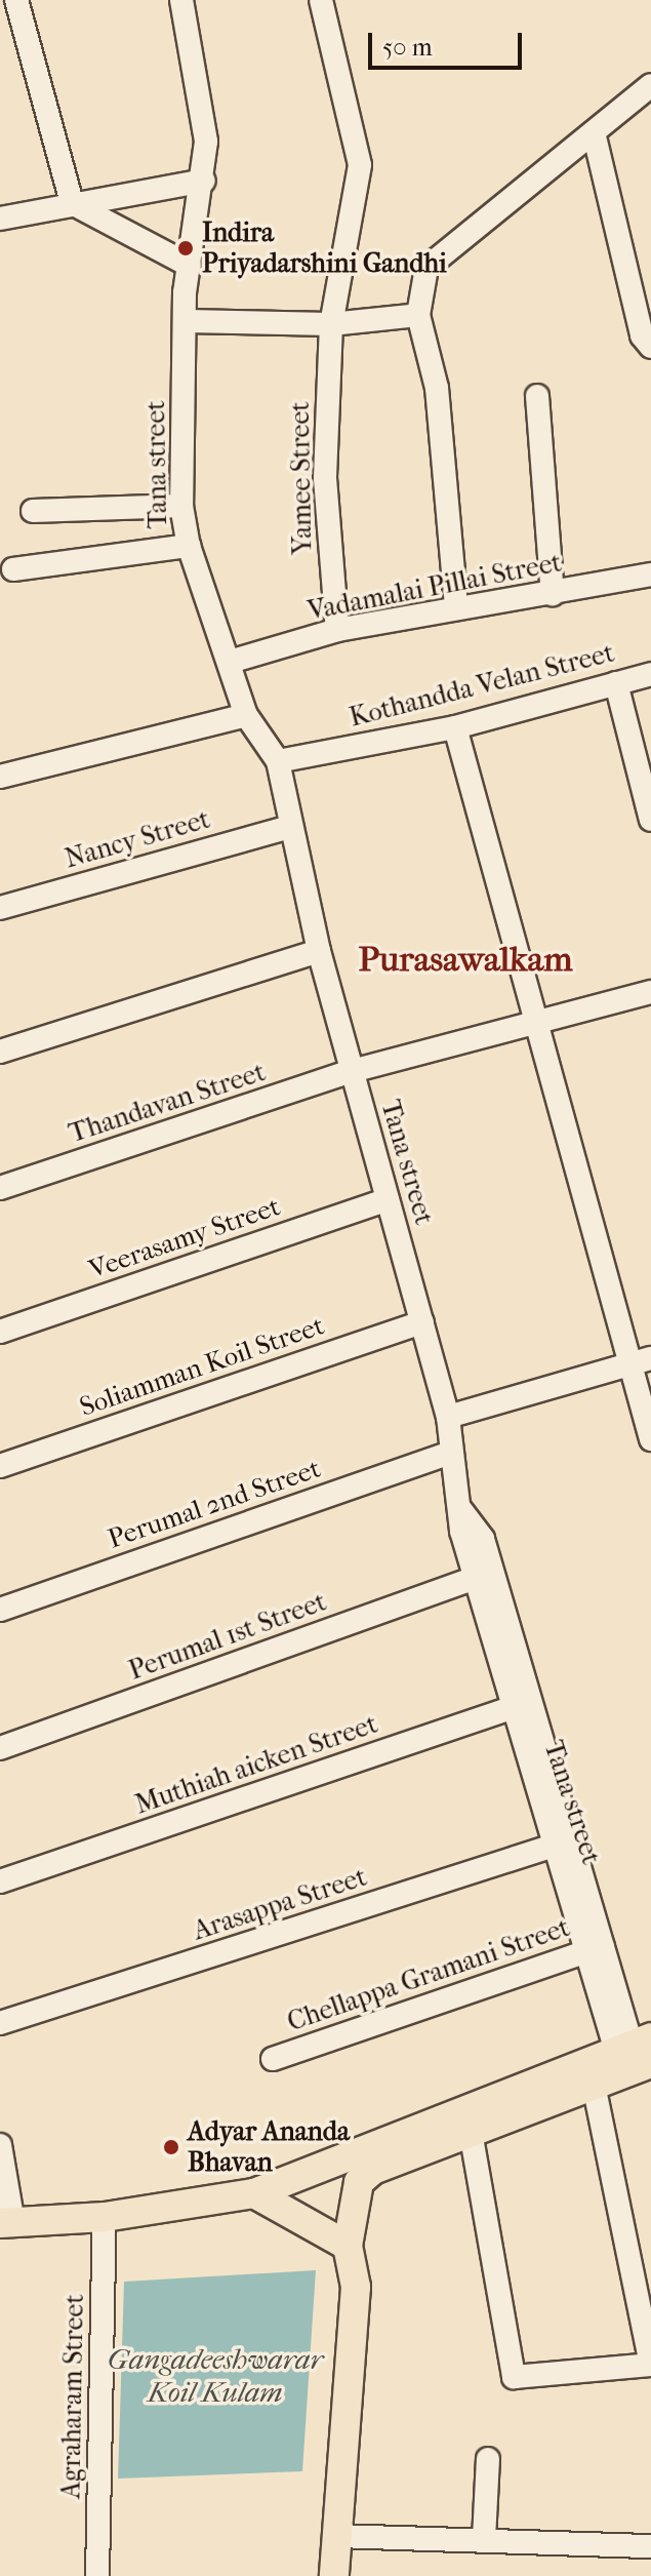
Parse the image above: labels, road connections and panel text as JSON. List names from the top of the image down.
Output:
{
  "streets": {
    "street": [
      "Tana street",
      "Yamee Street",
      "Vadamalai Pillai Street",
      "Kothandda Velan Street",
      "Nancy Street",
      "Thandavan Street",
      "Veerasamy Street",
      "Soliamman Koil Street",
      "Perumal 2nd Street",
      "Perumal 1st Street",
      "Muthiah aicken Street",
      "Arasappa Street",
      "Chellappa Gramani Street",
      "Agraharam Street"
    ]
  },
  "crossings": [
    ["Tana street", "Vadamalai Pillai Street"],
    ["Tana street", "Kothandda Velan Street"],
    ["Tana street", "Nancy Street"],
    ["Tana street", "Thandavan Street"],
    ["Tana street", "Veerasamy Street"],
    ["Tana street", "Soliamman Koil Street"],
    ["Tana street", "Perumal 2nd Street"],
    ["Tana street", "Perumal 1st Street"],
    ["Tana street", "Muthiah aicken Street"],
    ["Tana street", "Arasappa Street"],
    ["Tana street", "Chellappa Gramani Street"],
    ["Yamee Street", "Vadamalai Pillai Street"]
  ],
  "districts": ["Purasawalkam"],
  "water": ["Gangadeeshwarar Koil Kulam"],
  "places": ["Indira Priyadarshini Gandhi", "Adyar Ananda Bhavan"],
  "scale_bar": "50 m"
}
